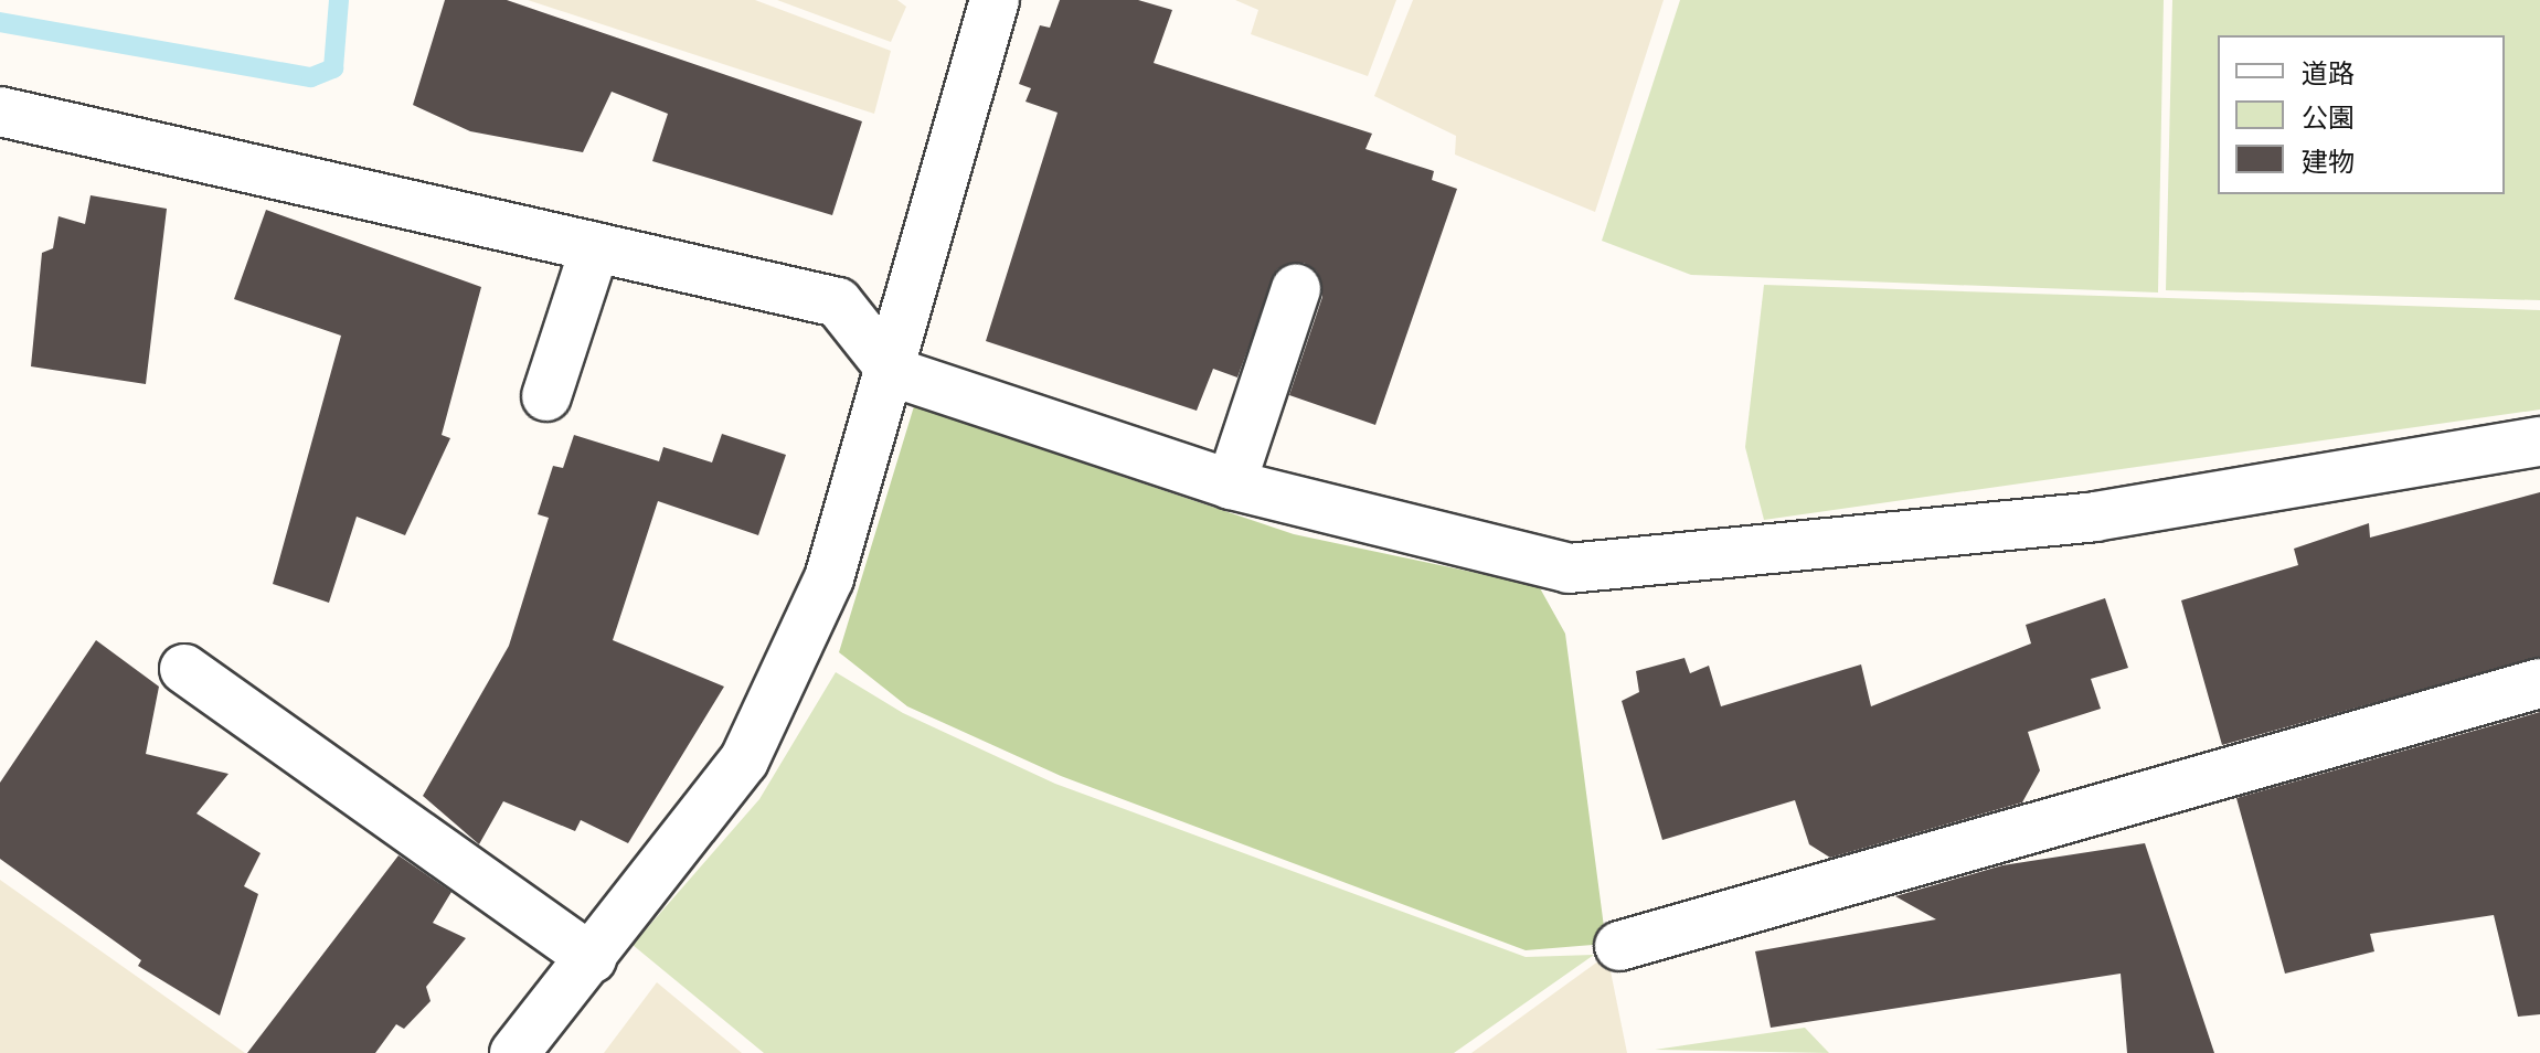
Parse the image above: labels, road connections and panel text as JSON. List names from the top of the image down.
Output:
{
  "legend": ["道路", "公園", "建物"]
}
